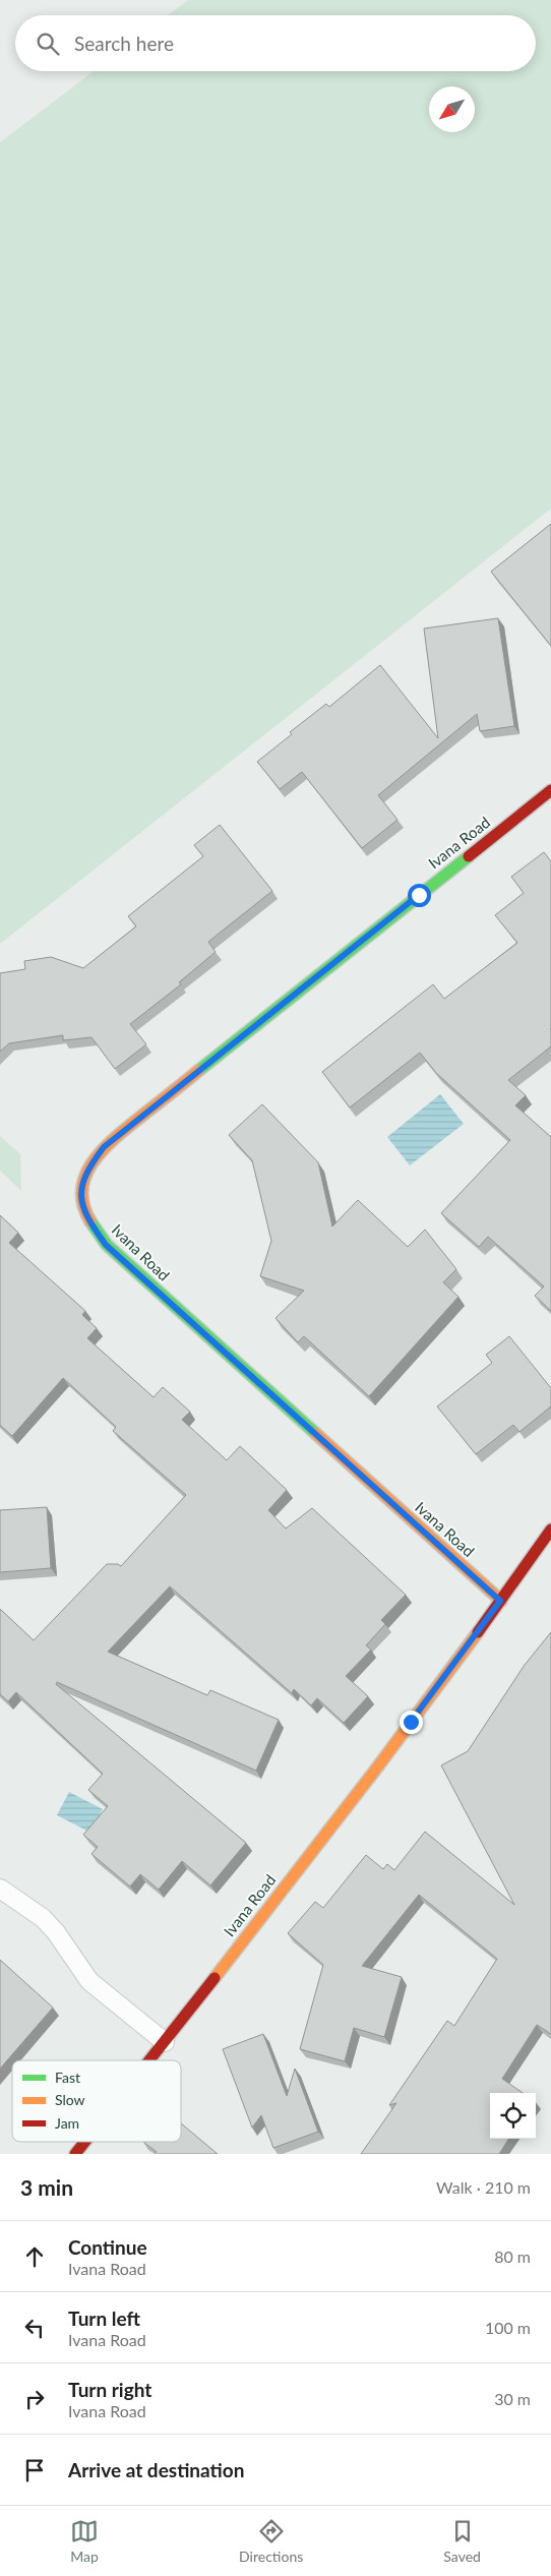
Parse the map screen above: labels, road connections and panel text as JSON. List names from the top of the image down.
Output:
{
  "streets": {
    "street": ["Ivana Road"]
  },
  "legend": ["Fast", "Slow", "Jam"],
  "north": "bottom left",
  "page": {
    "search": "Search here",
    "heading": ["3 min", "Walk · 210 m"],
    "list": [
      ["Continue", "Ivana Road", "80 m"],
      ["Turn left", "Ivana Road", "100 m"],
      ["Turn right", "Ivana Road", "30 m"],
      "Arrive at destination"
    ],
    "nav": ["Map", "Directions", "Saved"]
  }
}
